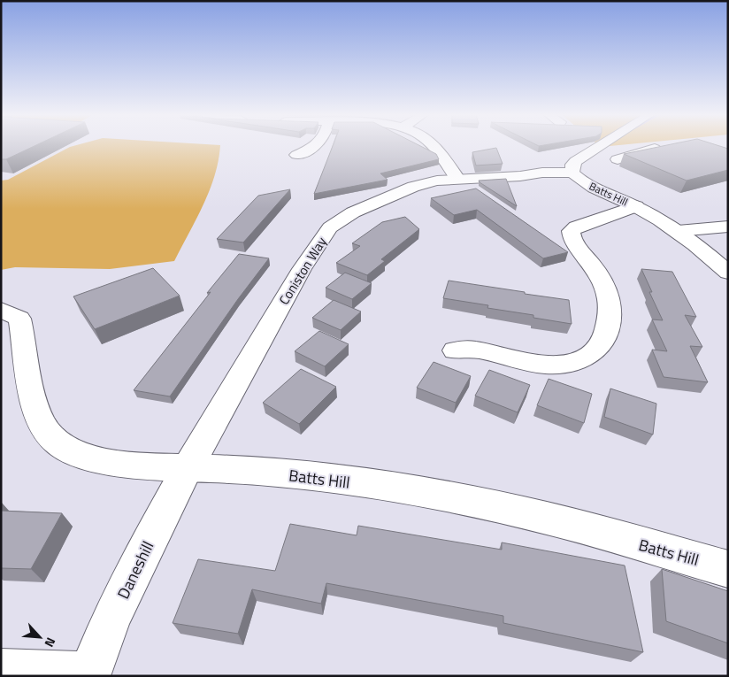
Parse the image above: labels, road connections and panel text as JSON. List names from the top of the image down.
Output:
{
  "streets": {
    "street": ["Batts Hill", "Coniston Way", "Daneshill"]
  },
  "crossings": [
    ["Batts Hill", "Coniston Way"],
    ["Batts Hill", "Daneshill"],
    ["Coniston Way", "Daneshill"]
  ],
  "north": "bottom right"
}
